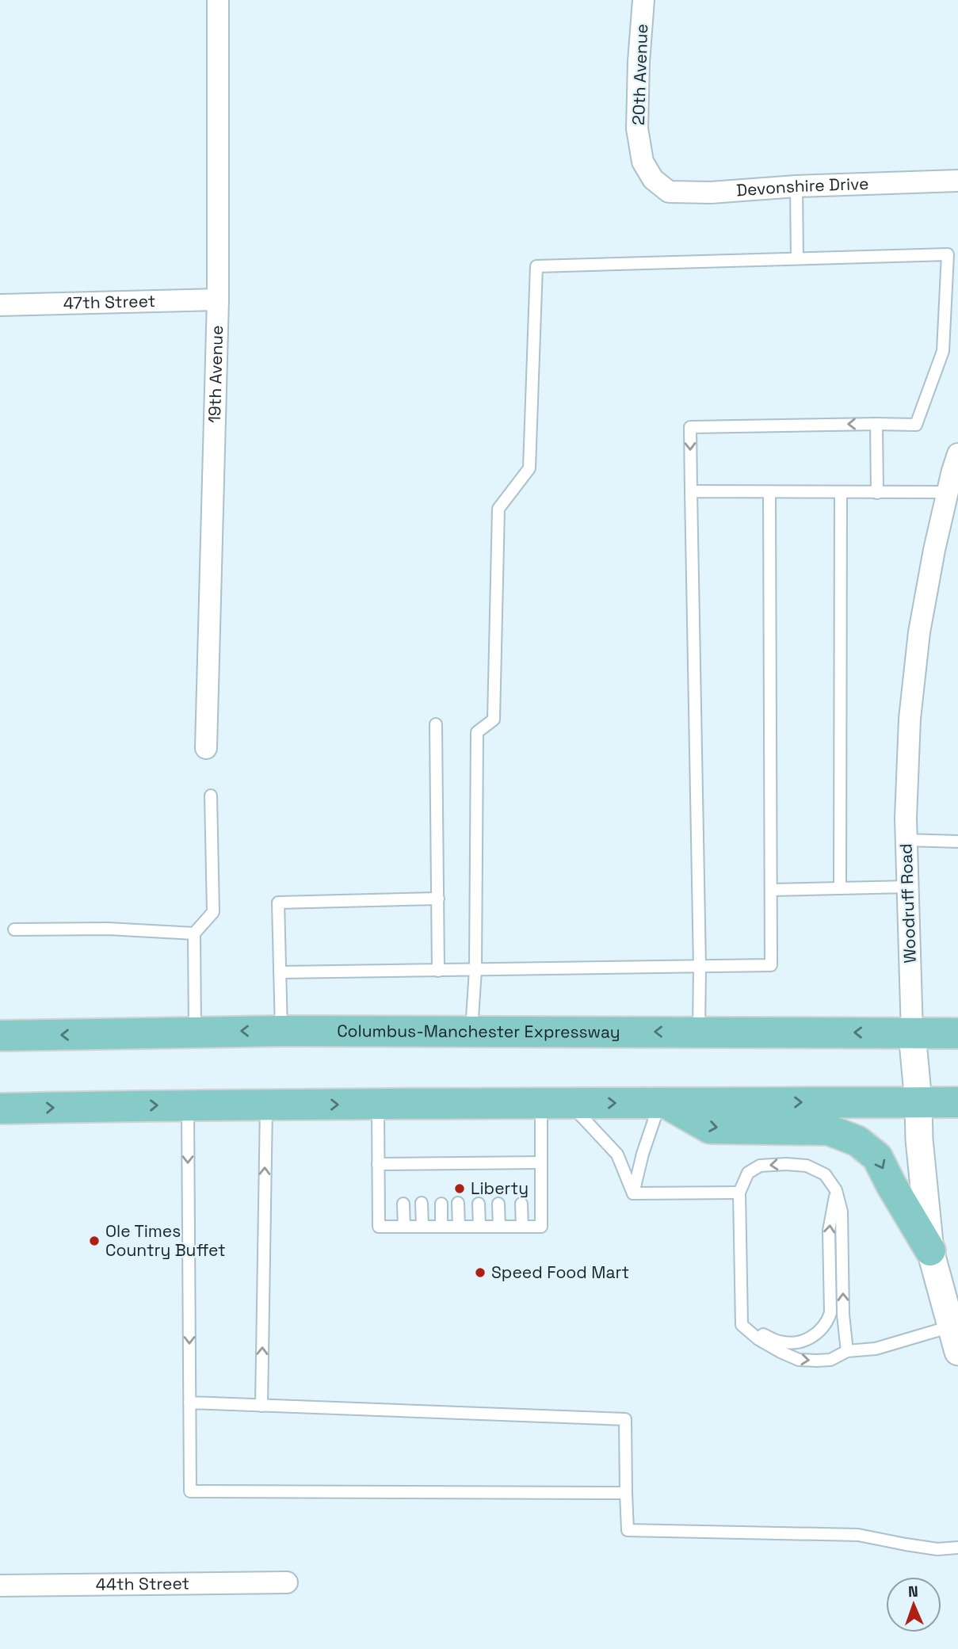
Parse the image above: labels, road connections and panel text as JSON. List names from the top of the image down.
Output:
{
  "streets": {
    "main road": ["Columbus-Manchester Expressway"],
    "street": [
      "20th Avenue",
      "Devonshire Drive",
      "47th Street",
      "19th Avenue",
      "Woodruff Road",
      "44th Street"
    ]
  },
  "crossings": [
    ["20th Avenue", "Devonshire Drive"],
    ["47th Street", "19th Avenue"],
    ["Woodruff Road", "Columbus-Manchester Expressway"]
  ],
  "places": ["Liberty", "Ole Times Country Buffet", "Speed Food Mart"],
  "north": "top"
}
